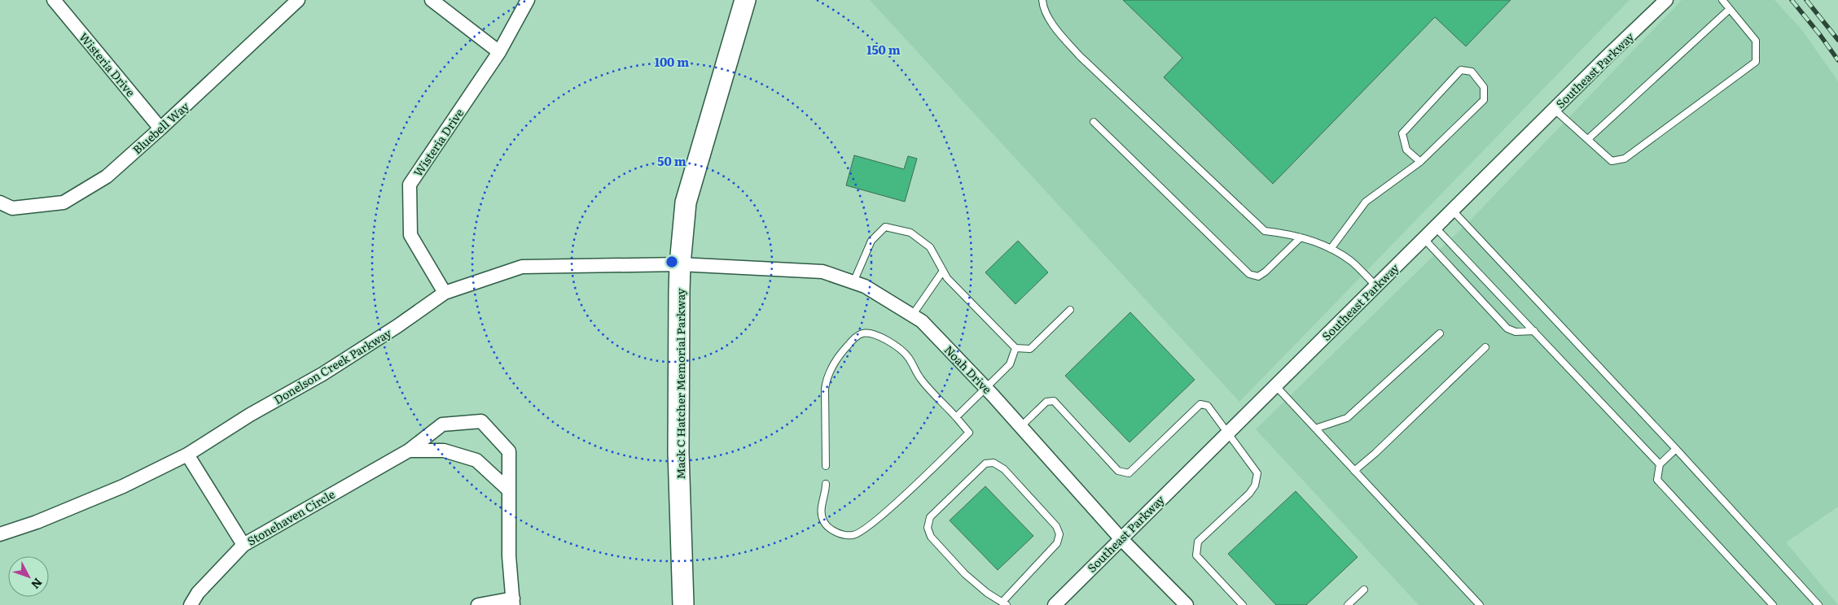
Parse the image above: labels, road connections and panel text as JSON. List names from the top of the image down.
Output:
{
  "streets": {
    "main road": ["Mack C Hatcher Memorial Parkway"],
    "street": [
      "Wisteria Drive",
      "Southeast Parkway",
      "Bluebell Way",
      "Donelson Creek Parkway",
      "Noah Drive",
      "Stonehaven Circle"
    ]
  },
  "crossings": [
    ["Wisteria Drive", "Bluebell Way"],
    ["Wisteria Drive", "Donelson Creek Parkway"],
    ["Southeast Parkway", "Noah Drive"],
    ["Donelson Creek Parkway", "Noah Drive"],
    ["Donelson Creek Parkway", "Mack C Hatcher Memorial Parkway"],
    ["Noah Drive", "Mack C Hatcher Memorial Parkway"]
  ],
  "north": "bottom right",
  "rings": ["150 m", "100 m", "50 m"]
}
